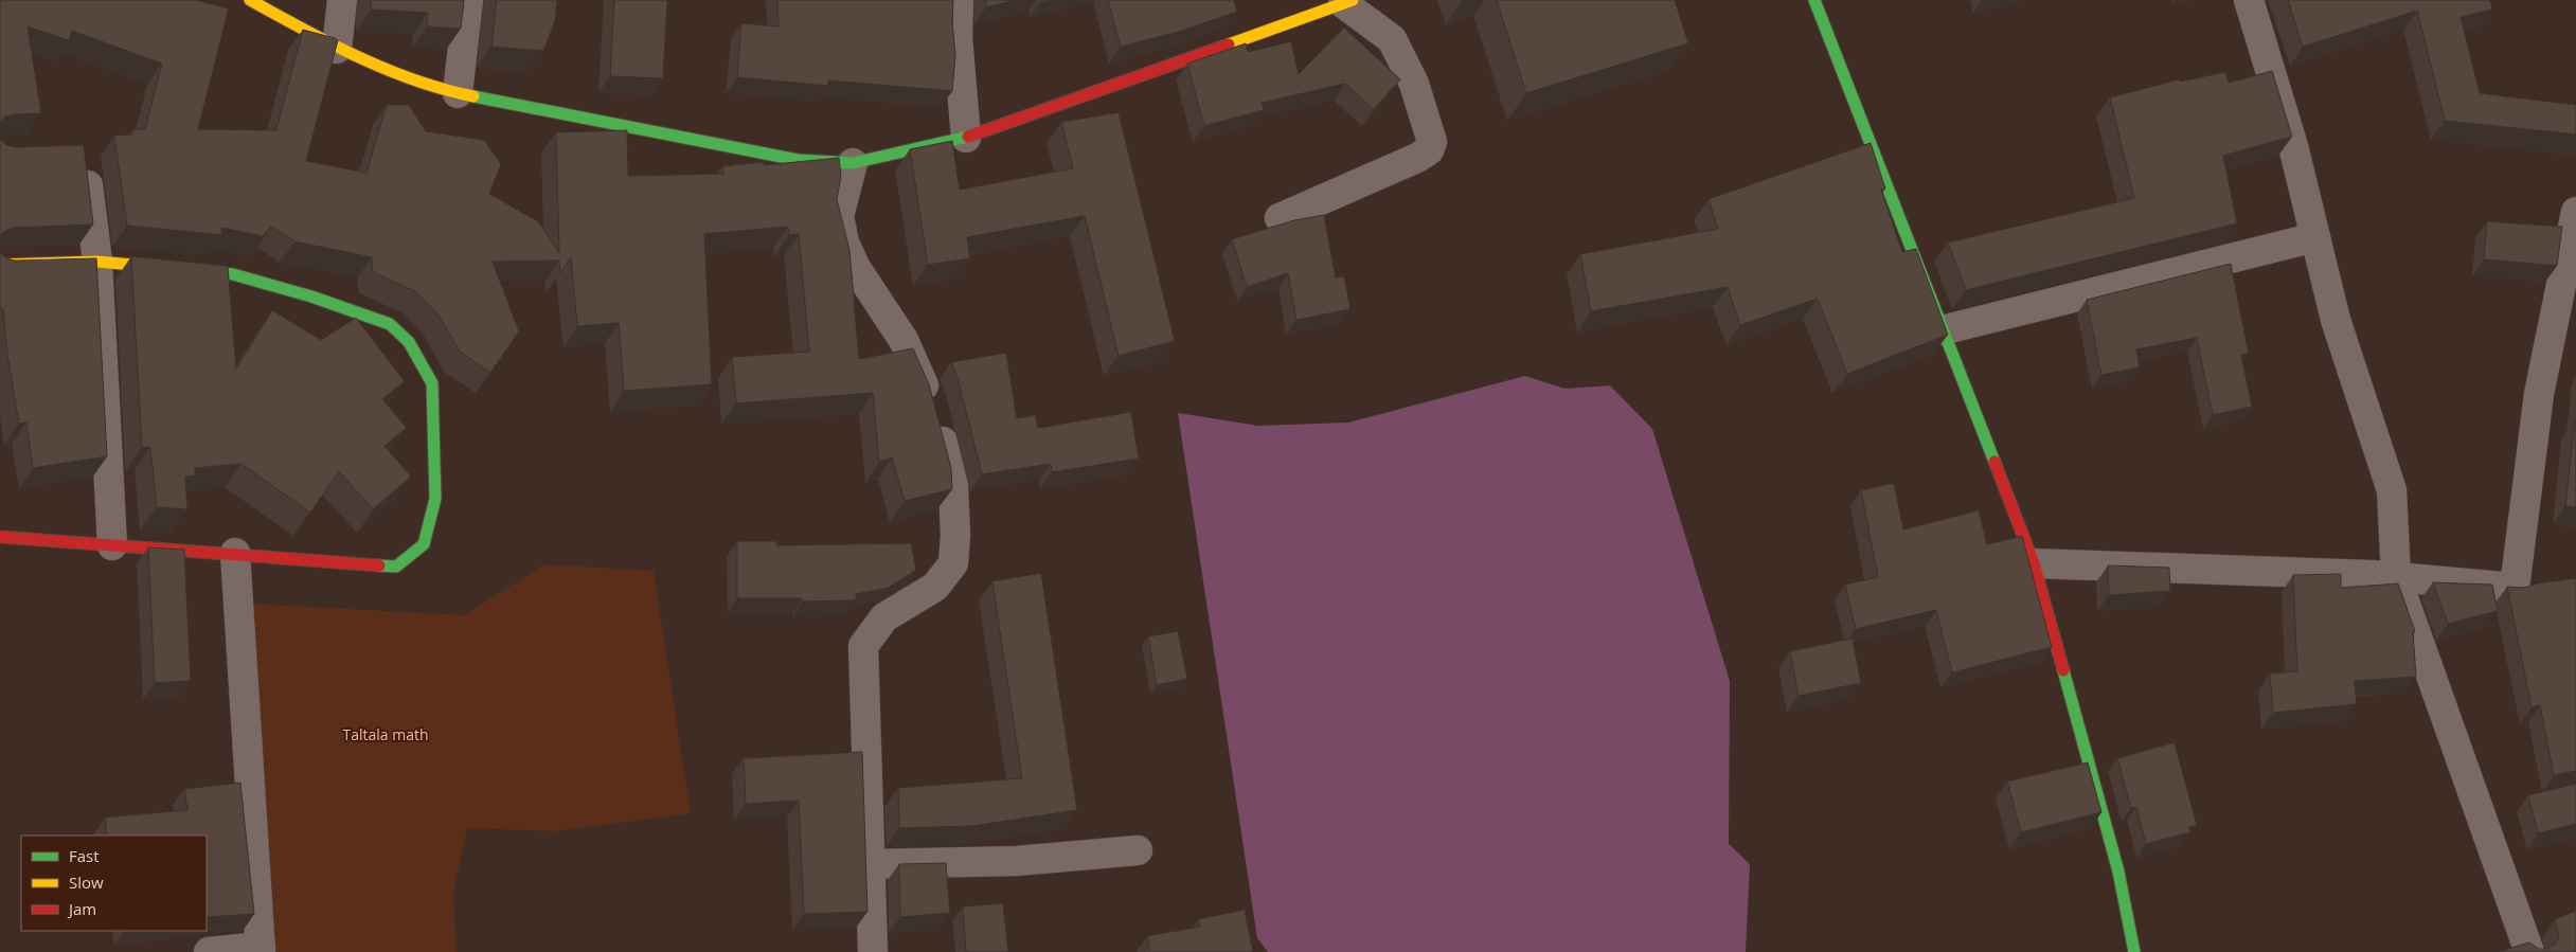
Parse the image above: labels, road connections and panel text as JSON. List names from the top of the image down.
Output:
{
  "parks": ["Taltala math"],
  "legend": ["Fast", "Slow", "Jam"]
}
